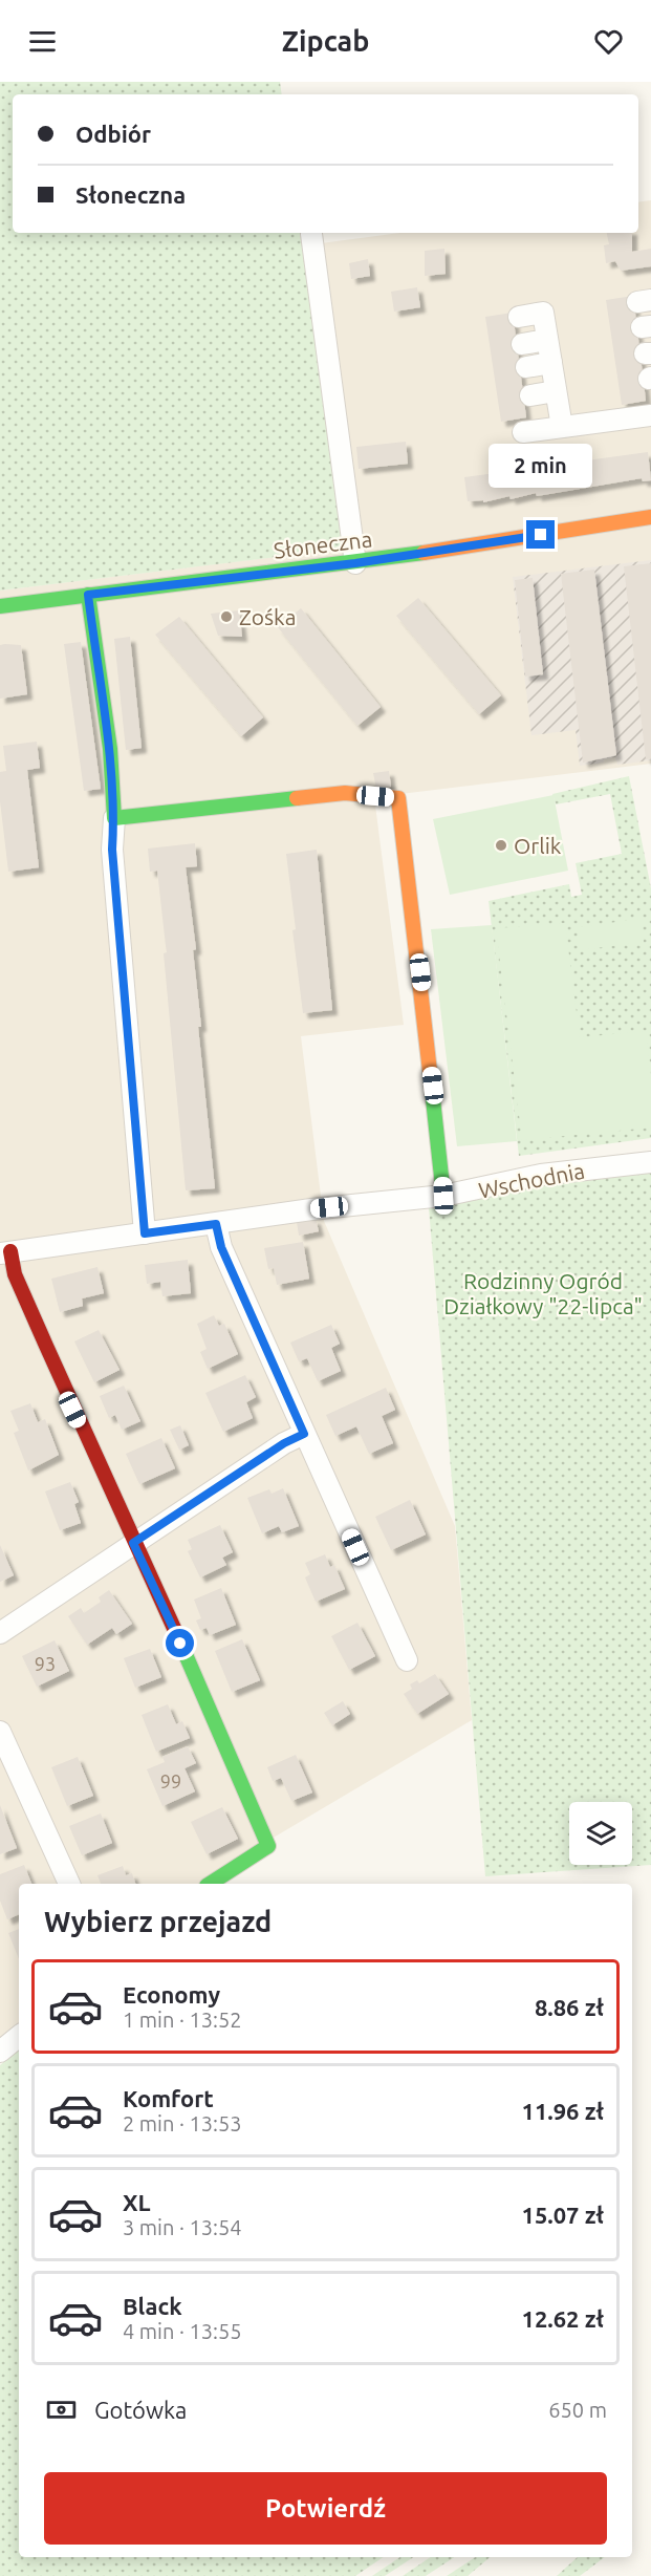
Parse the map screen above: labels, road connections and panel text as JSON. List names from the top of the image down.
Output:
{
  "streets": {
    "street": ["Słoneczna", "Wschodnia"]
  },
  "parks": ["Rodzinny Ogród Działkowy \"22-lipca\""],
  "places": ["Zośka", "Orlik"],
  "house_numbers": ["93", "99"],
  "page": {
    "header": "Zipcab",
    "banner": ["Odbiór", "Słoneczna"],
    "bubble": "2 min",
    "heading": "Wybierz przejazd",
    "list": [
      {
        "name": "Economy",
        "note": "1 min · 13:52",
        "value": "8.86 zł"
      },
      {
        "name": "Komfort",
        "note": "2 min · 13:53",
        "value": "11.96 zł"
      },
      {
        "name": "XL",
        "note": "3 min · 13:54",
        "value": "15.07 zł"
      },
      {
        "name": "Black",
        "note": "4 min · 13:55",
        "value": "12.62 zł"
      }
    ],
    "pay": ["Gotówka", "650 m"],
    "buttons": "Potwierdź"
  }
}
